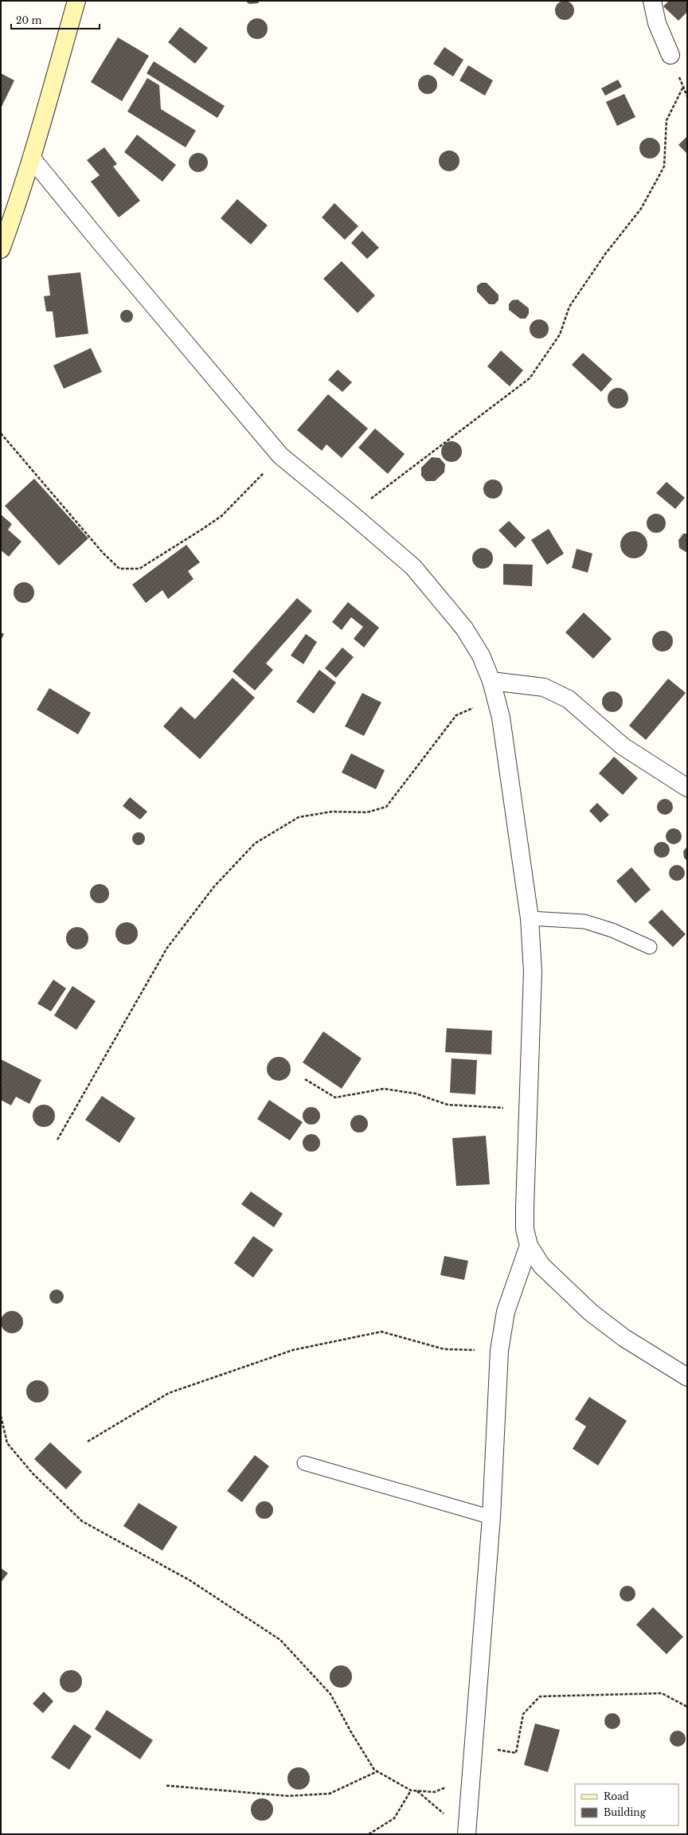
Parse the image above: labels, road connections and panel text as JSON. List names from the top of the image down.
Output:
{
  "legend": ["Road", "Building"],
  "scale_bar": "20 m"
}
